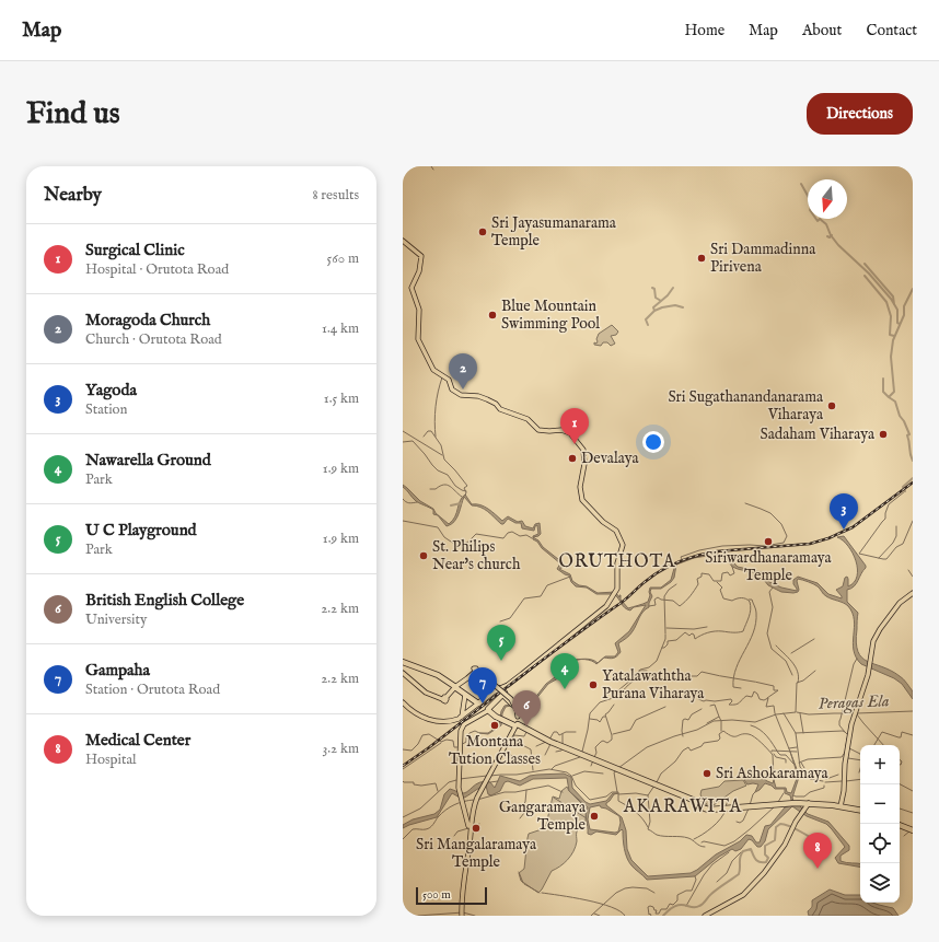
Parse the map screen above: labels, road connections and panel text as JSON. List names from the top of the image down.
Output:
{
  "districts": ["ORUTHOTA", "AKARAWITA"],
  "water": ["Peragas Ela"],
  "places": [
    "Sri Jayasumanarama Temple",
    "Sri Dammadinna Pirivena",
    "Blue Mountain Swimming Pool",
    "Sri Sugathanandanarama Viharaya",
    "Sadaham Viharaya",
    "Devalaya",
    "Siriwardhanaramaya Temple",
    "St. Philips Near's church",
    "Yatalawaththa Purana Viharaya",
    "Montana Tution Classes",
    "Sri Ashokaramaya",
    "Gangaramaya Temple",
    "Sri Mangalaramaya Temple"
  ],
  "scale_bar": "500 m",
  "north": "bottom",
  "page": {
    "header": "Map",
    "nav": [
      "Home",
      "Map",
      "About",
      "Contact"
    ],
    "buttons": "Directions",
    "title": "Find us",
    "heading": ["Nearby", "8 results"],
    "list": [
      {
        "mark": "1",
        "name": "Surgical Clinic",
        "note": "Hospital · Orutota Road",
        "value": "560 m"
      },
      {
        "mark": "2",
        "name": "Moragoda Church",
        "note": "Church · Orutota Road",
        "value": "1.4 km"
      },
      {
        "mark": "3",
        "name": "Yagoda",
        "note": "Station",
        "value": "1.5 km"
      },
      {
        "mark": "4",
        "name": "Nawarella Ground",
        "note": "Park",
        "value": "1.9 km"
      },
      {
        "mark": "5",
        "name": "U C Playground",
        "note": "Park",
        "value": "1.9 km"
      },
      {
        "mark": "6",
        "name": "British English College",
        "note": "University",
        "value": "2.2 km"
      },
      {
        "mark": "7",
        "name": "Gampaha",
        "note": "Station · Orutota Road",
        "value": "2.2 km"
      },
      {
        "mark": "8",
        "name": "Medical Center",
        "note": "Hospital",
        "value": "3.2 km"
      }
    ],
    "pins": [
      "2",
      "1",
      "3",
      "5",
      "4",
      "7",
      "6",
      "8"
    ],
    "map_buttons": ["+", "−"],
    "scale": "500 m"
  }
}
